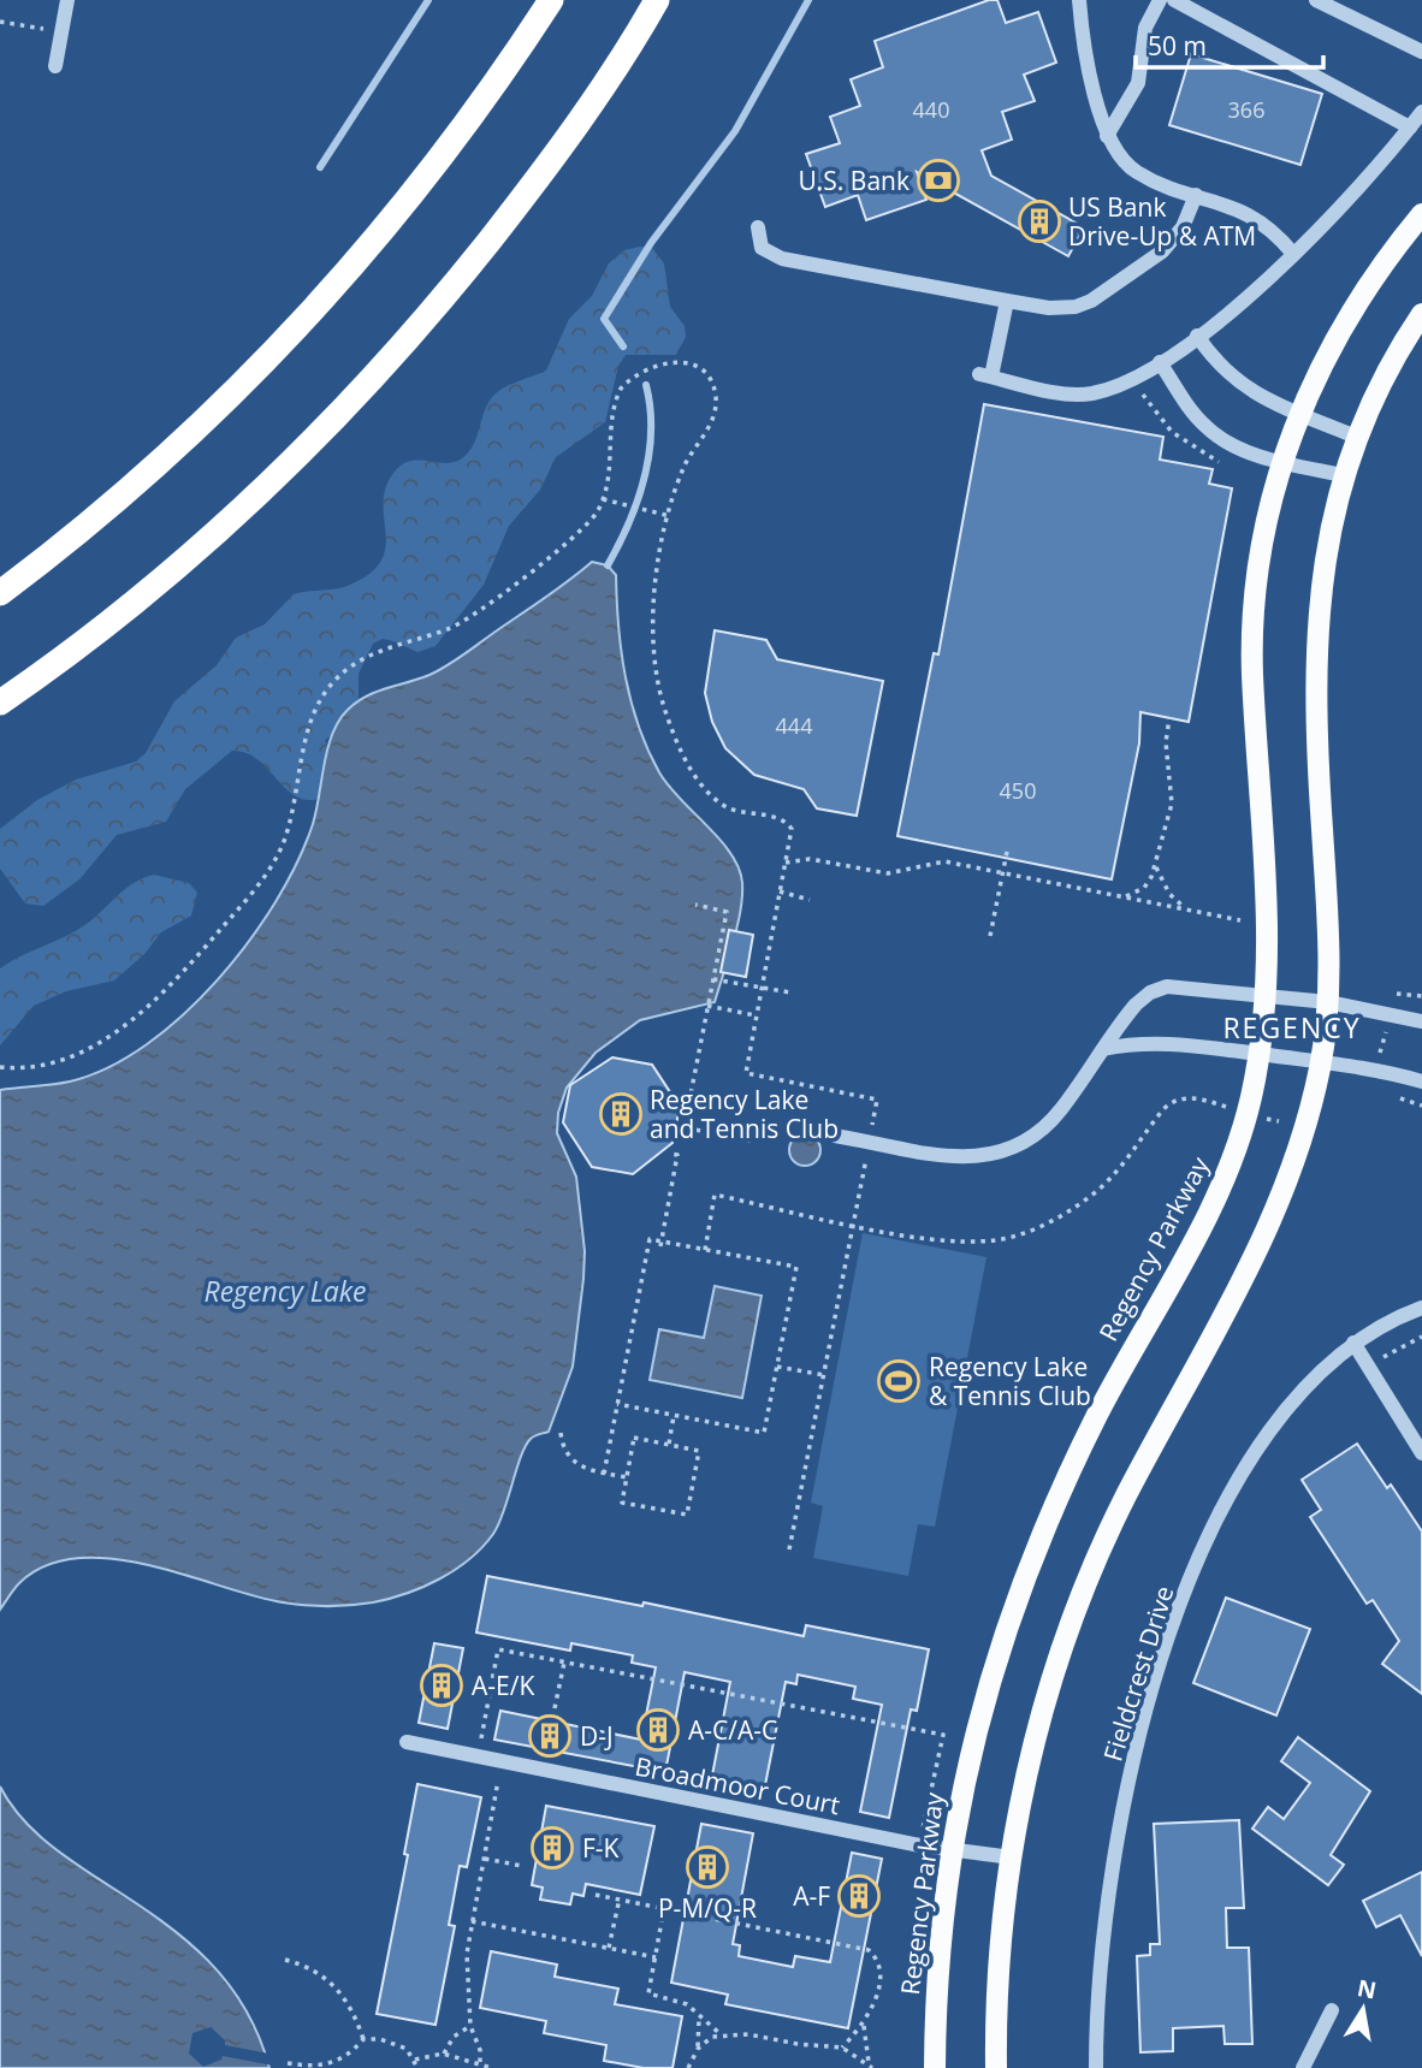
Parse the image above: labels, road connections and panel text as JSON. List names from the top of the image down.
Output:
{
  "streets": {
    "main road": ["Regency Parkway"],
    "street": ["Fieldcrest Drive", "Broadmoor Court"]
  },
  "crossings": [
    ["Regency Parkway", "Broadmoor Court"]
  ],
  "districts": ["REGENCY"],
  "water": ["Regency Lake"],
  "places": {
    "bank": ["U.S. Bank"],
    "building": [
      "US Bank Drive-Up & ATM",
      "Regency Lake and Tennis Club",
      "A-E/K",
      "A-C/A-C",
      "D-J",
      "F-K",
      "P-M/Q-R",
      "A-F"
    ],
    "sports": ["Regency Lake & Tennis Club"]
  },
  "house_numbers": [
    "440",
    "366",
    "444",
    "450"
  ],
  "scale_bar": "50 m",
  "north": "top"
}
